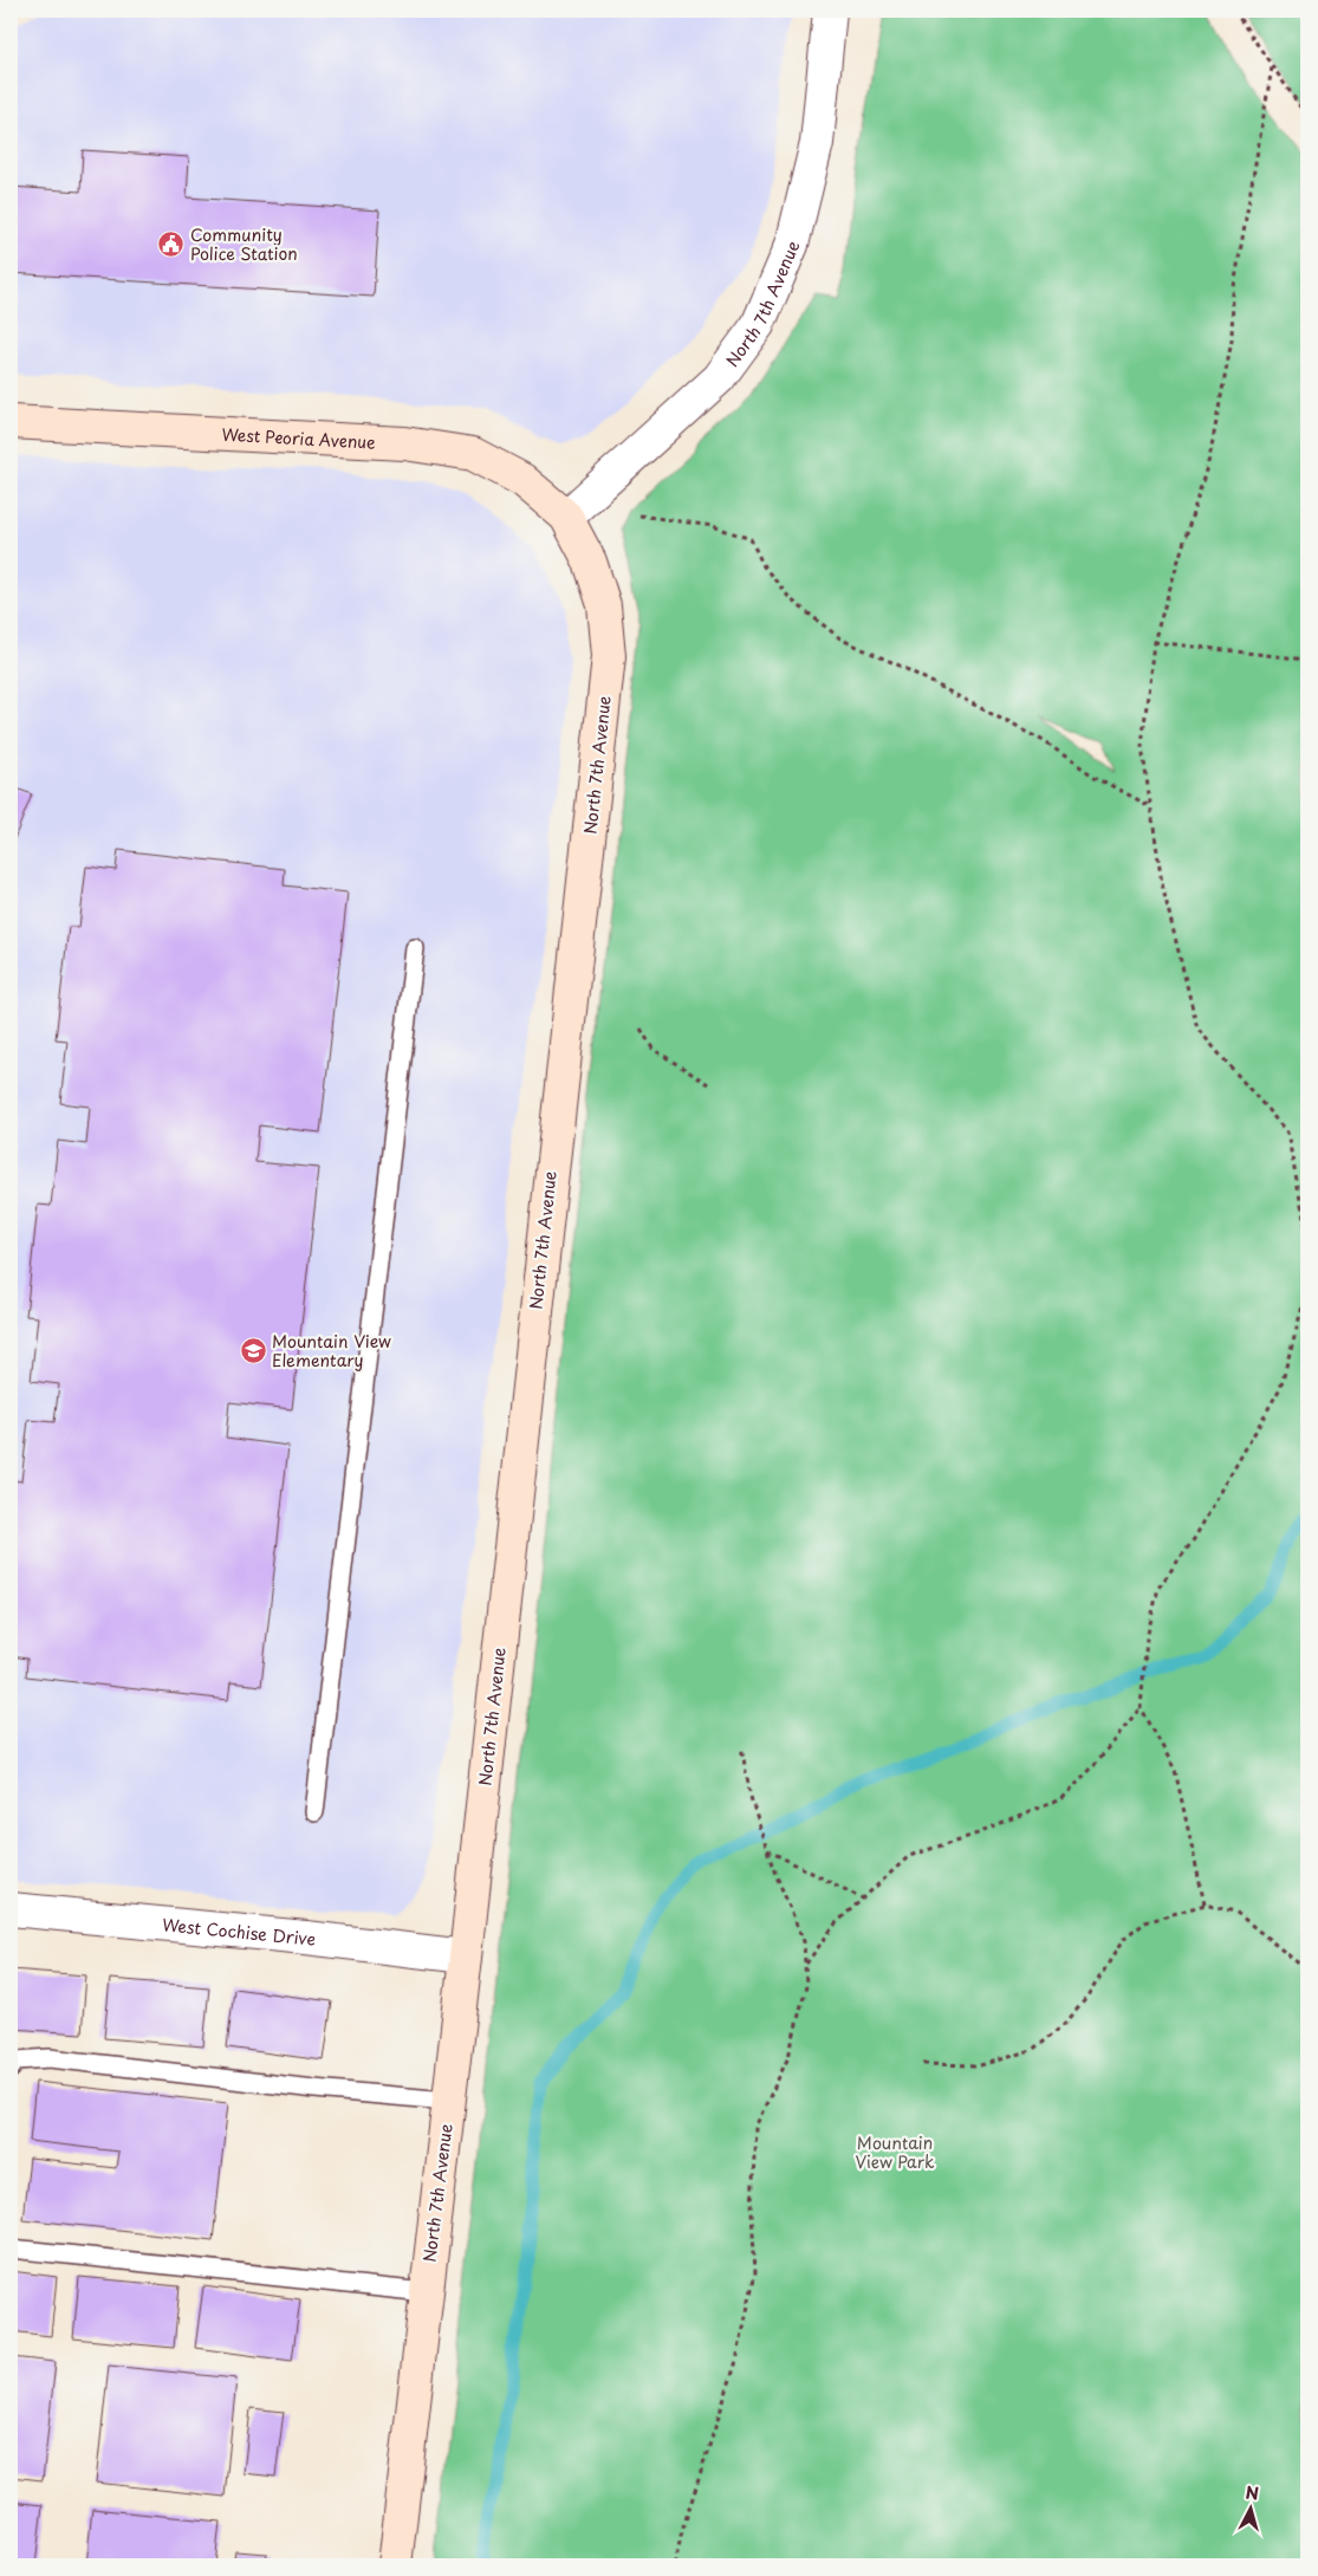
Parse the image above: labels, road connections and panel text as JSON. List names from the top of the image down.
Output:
{
  "streets": {
    "street": ["North 7th Avenue", "West Peoria Avenue", "West Cochise Drive"]
  },
  "crossings": [
    ["North 7th Avenue", "West Peoria Avenue"],
    ["North 7th Avenue", "West Cochise Drive"]
  ],
  "parks": ["Mountain View Park"],
  "places": {
    "public building": ["Community Police Station"],
    "school or university": ["Mountain View Elementary"]
  },
  "north": "top"
}
